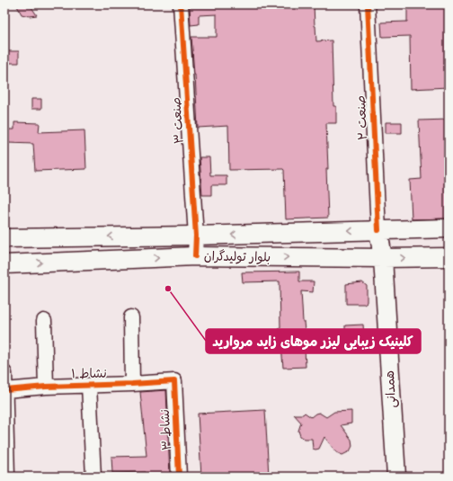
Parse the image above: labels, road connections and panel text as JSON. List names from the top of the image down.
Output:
{
  "streets": {
    "main road": ["بلوار تولیدگران", "همدانی"],
    "street": [
      "صنعت ۲",
      "صنعت ۳",
      "نشاط ۱",
      "نشاط ۳"
    ]
  },
  "crossings": [
    ["صنعت ۲", "بلوار تولیدگران"],
    ["صنعت ۲", "همدانی"],
    ["صنعت ۳", "بلوار تولیدگران"],
    ["بلوار تولیدگران", "همدانی"],
    ["نشاط ۱", "نشاط ۳"]
  ],
  "places": ["کلینیک زیبایی لیزر موهای زاید مروارید"]
}
